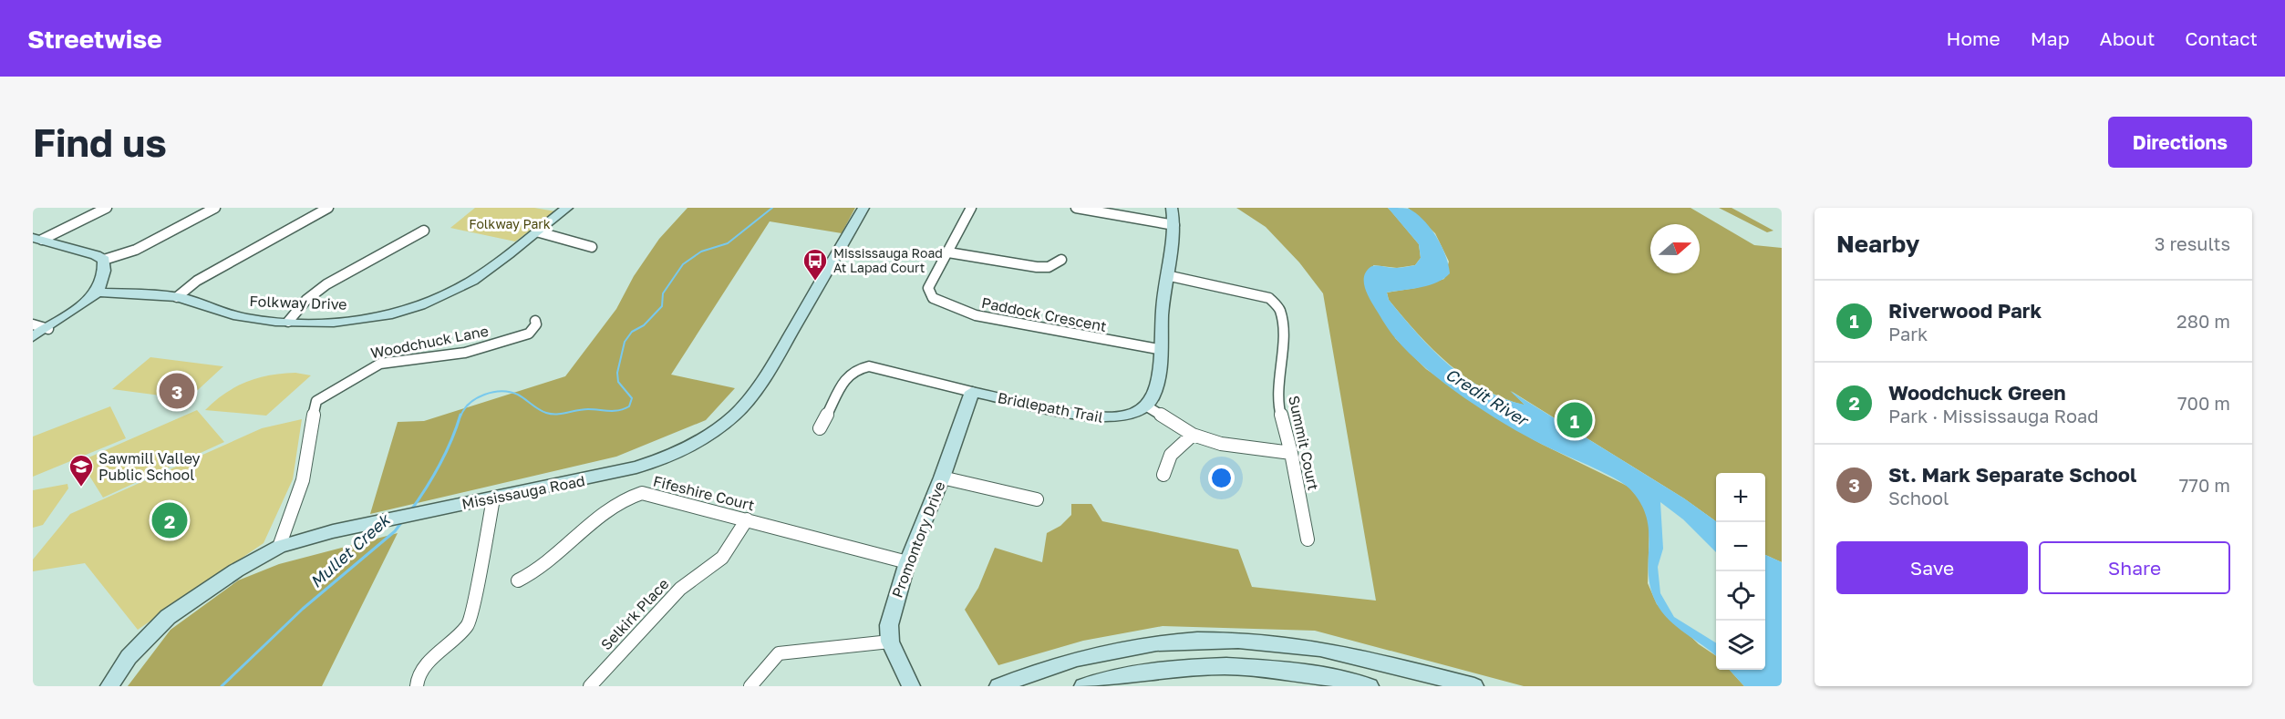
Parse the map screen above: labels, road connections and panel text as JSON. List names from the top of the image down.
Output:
{
  "streets": {
    "street": [
      "Folkway Drive",
      "Paddock Crescent",
      "Woodchuck Lane",
      "Bridlepath Trail",
      "Summit Court",
      "Mississauga Road",
      "Fifeshire Court",
      "Promontory Drive",
      "Selkirk Place"
    ]
  },
  "crossings": [
    ["Woodchuck Lane", "Mississauga Road"],
    ["Bridlepath Trail", "Promontory Drive"],
    ["Fifeshire Court", "Promontory Drive"],
    ["Fifeshire Court", "Selkirk Place"]
  ],
  "water": ["Credit River", "Mullet Creek"],
  "parks": ["Folkway Park"],
  "places": {
    "bus stop": ["Mississauga Road At Lapad Court"],
    "school or university": ["Sawmill Valley Public School"]
  },
  "north": "right",
  "page": {
    "header": "Streetwise",
    "nav": [
      "Home",
      "Map",
      "About",
      "Contact"
    ],
    "buttons": [
      "Directions",
      ["Save", "Share"]
    ],
    "title": "Find us",
    "heading": ["Nearby", "3 results"],
    "list": [
      {
        "mark": "1",
        "name": "Riverwood Park",
        "note": "Park",
        "value": "280 m"
      },
      {
        "mark": "2",
        "name": "Woodchuck Green",
        "note": "Park · Mississauga Road",
        "value": "700 m"
      },
      {
        "mark": "3",
        "name": "St. Mark Separate School",
        "note": "School",
        "value": "770 m"
      }
    ],
    "pins": ["3", "1", "2"],
    "map_buttons": ["+", "−"]
  }
}
